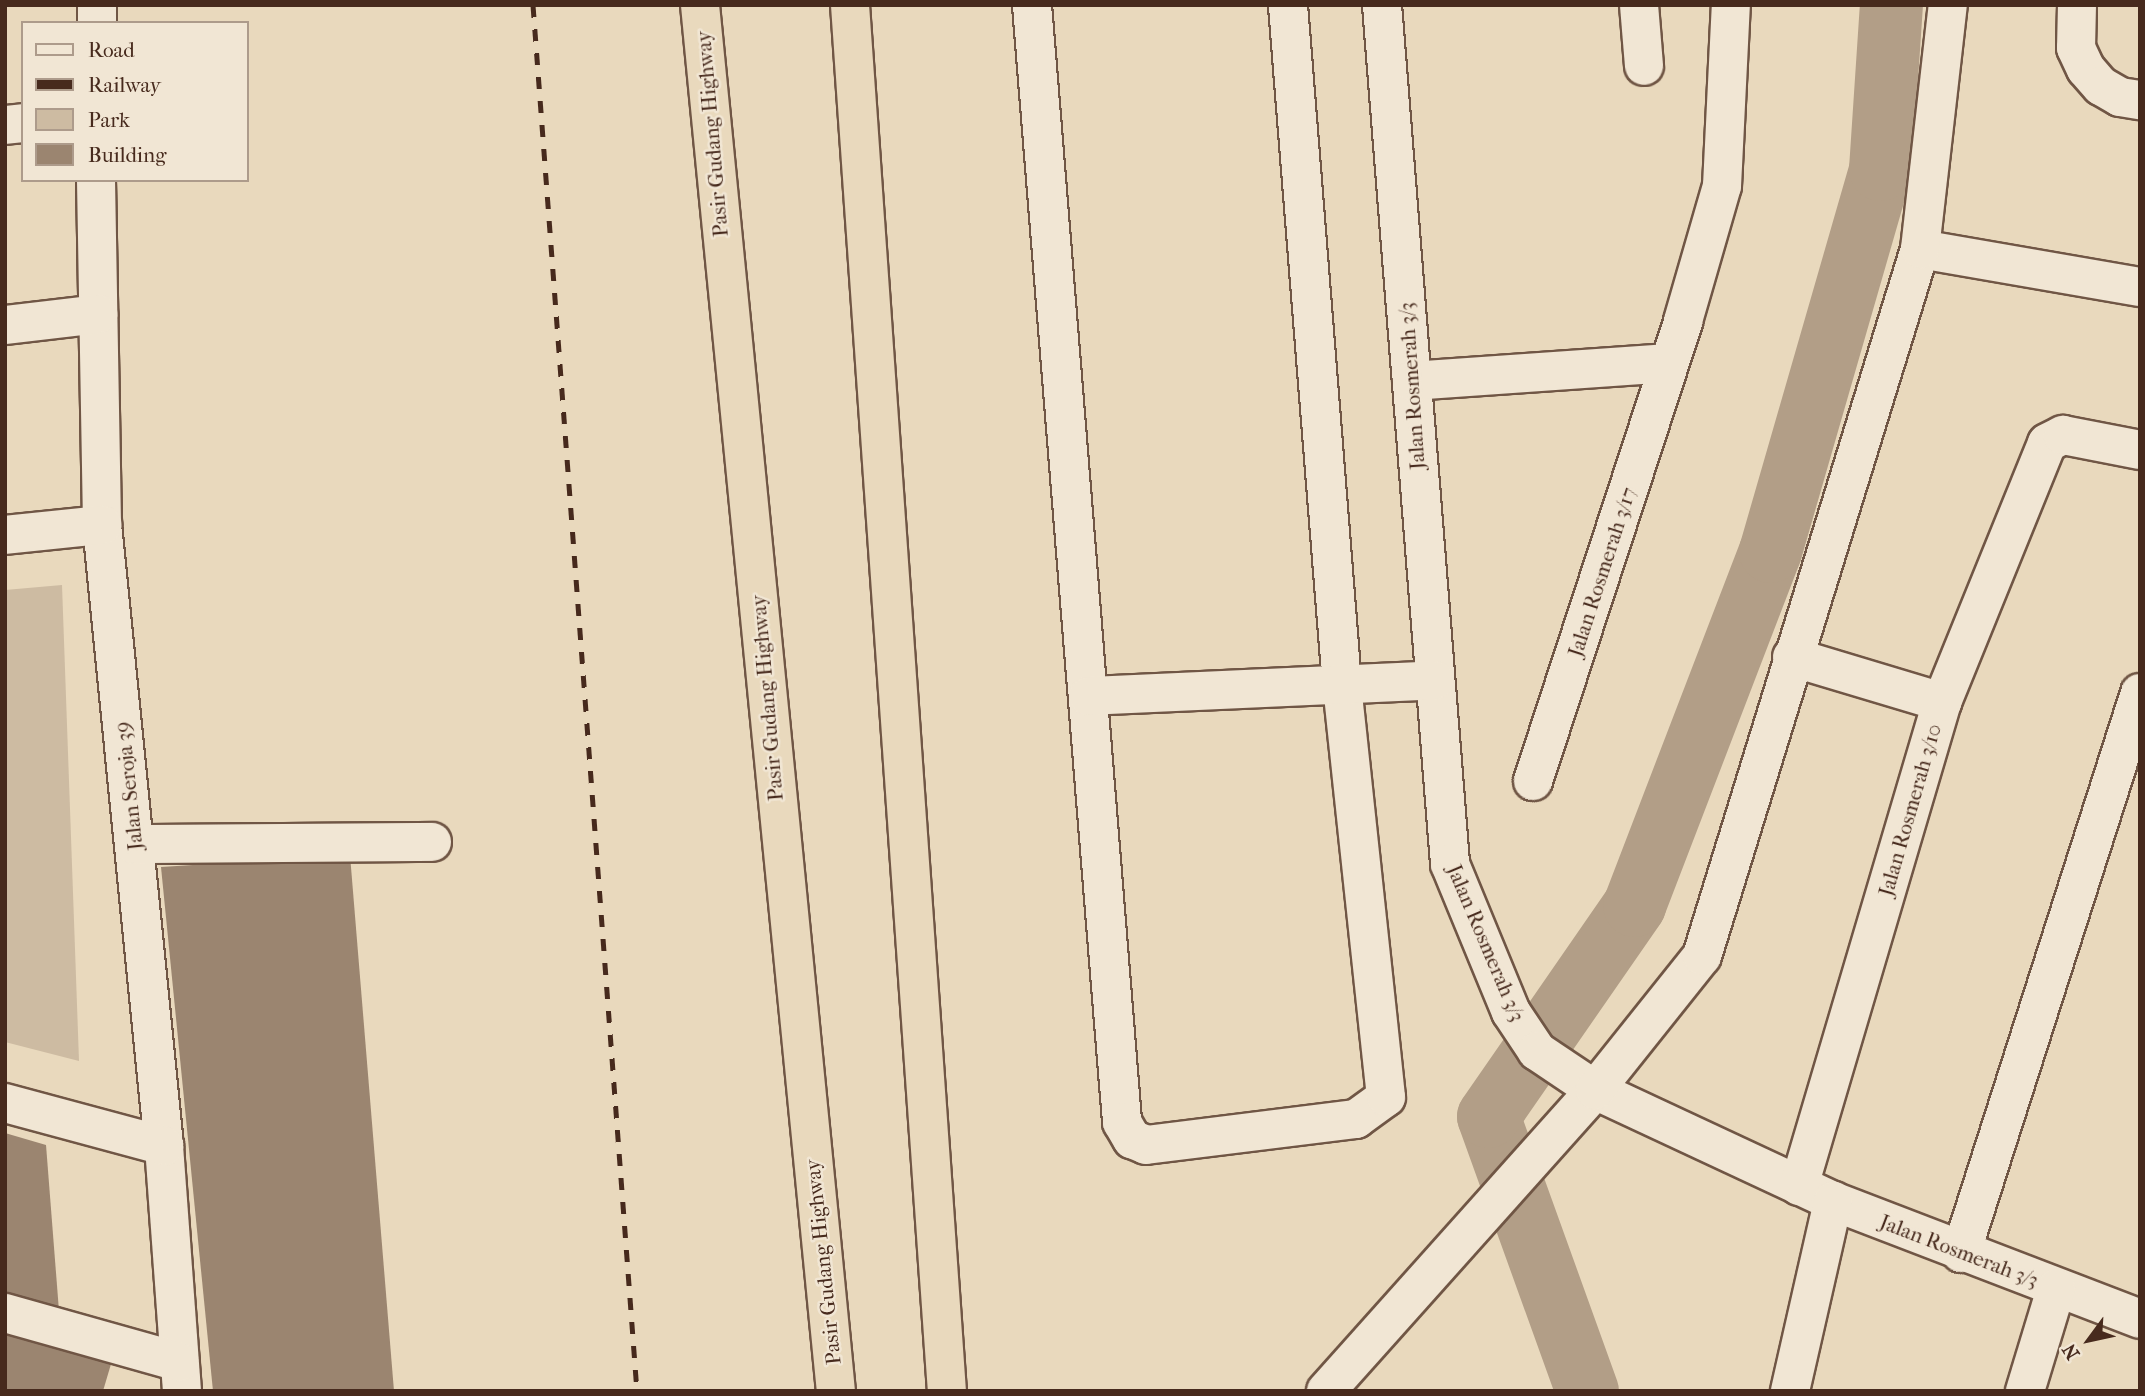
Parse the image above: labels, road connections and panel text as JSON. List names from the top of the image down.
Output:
{
  "streets": {
    "highway": ["Pasir Gudang Highway"],
    "street": [
      "Jalan Rosmerah 3/3",
      "Jalan Rosmerah 3/17",
      "Jalan Seroja 39",
      "Jalan Rosmerah 3/10"
    ]
  },
  "crossings": [
    ["Jalan Rosmerah 3/3", "Jalan Rosmerah 3/10"]
  ],
  "legend": [
    "Road",
    "Railway",
    "Park",
    "Building"
  ],
  "north": "bottom left"
}
